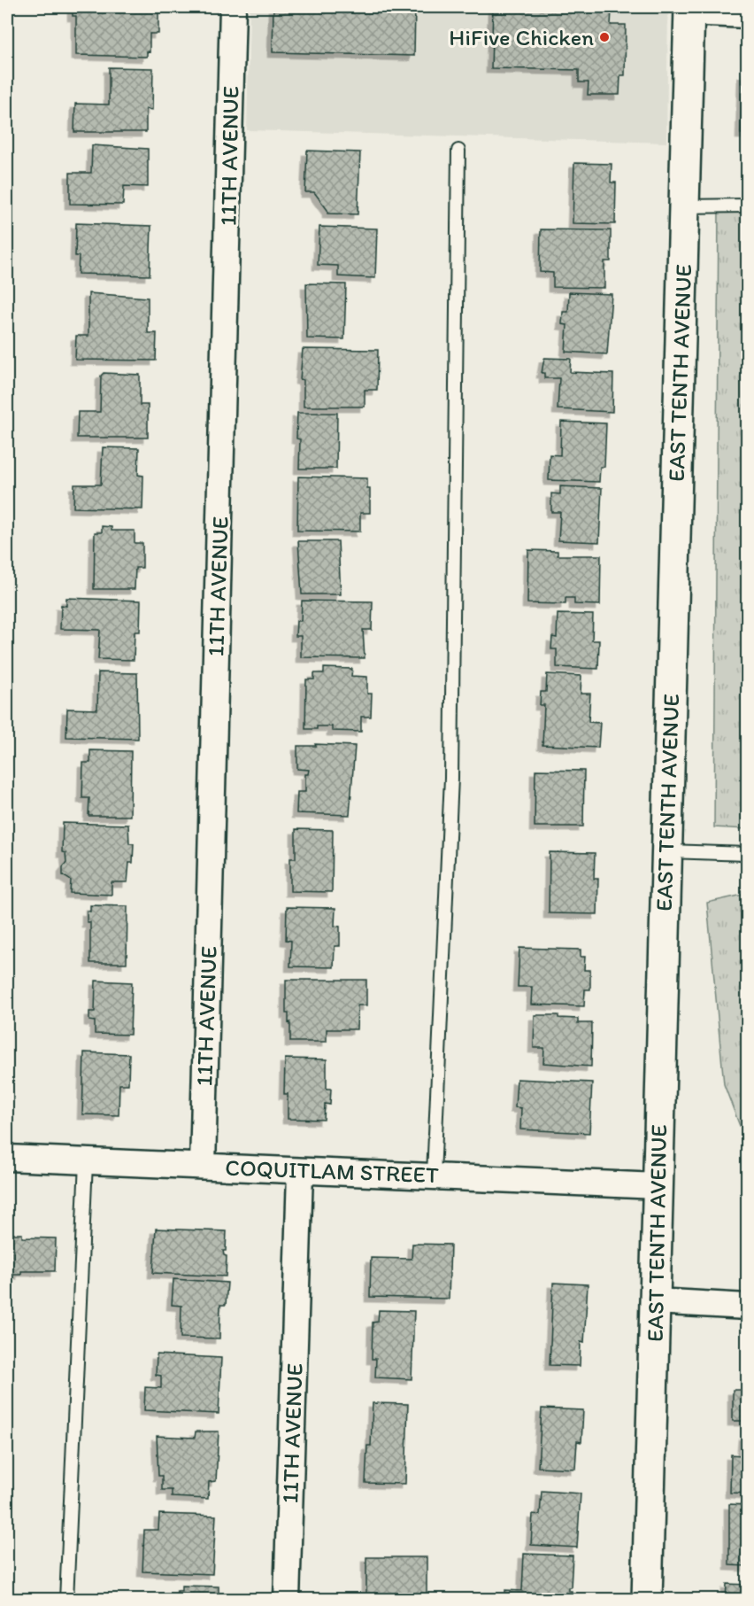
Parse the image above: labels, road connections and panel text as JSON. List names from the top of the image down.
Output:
{
  "streets": {
    "main road": ["EAST TENTH AVENUE"],
    "street": ["11TH AVENUE", "COQUITLAM STREET"]
  },
  "crossings": [
    ["11TH AVENUE", "COQUITLAM STREET"],
    ["EAST TENTH AVENUE", "COQUITLAM STREET"]
  ],
  "places": ["HiFive Chicken"]
}
